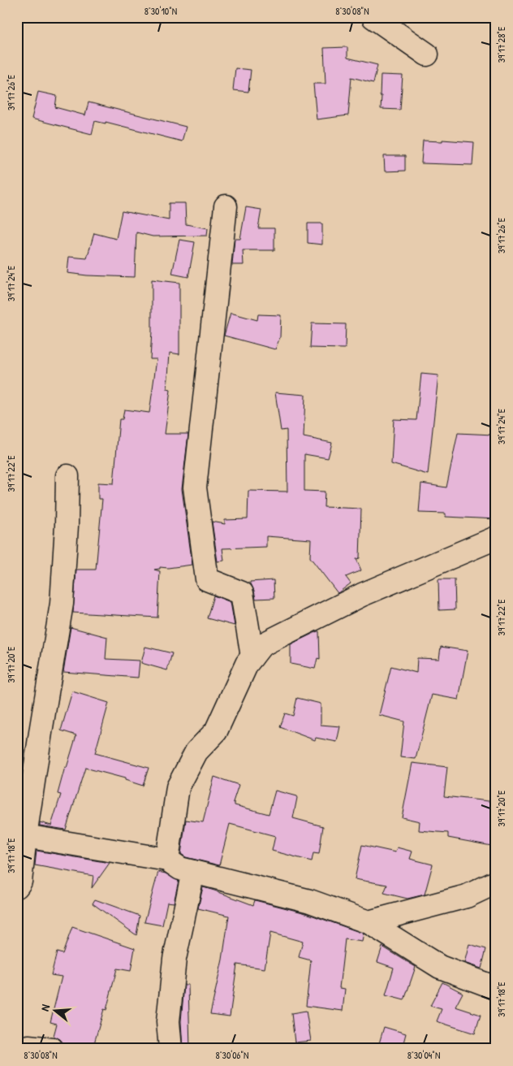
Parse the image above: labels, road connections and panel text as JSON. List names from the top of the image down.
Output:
{
  "north": "left",
  "coordinates": [
    "8°30'10\"N",
    "8°30'08\"N",
    "39°17'28\"E",
    "39°17'26\"E",
    "39°17'24\"E",
    "39°17'22\"E",
    "39°17'20\"E",
    "39°17'18\"E",
    "8°30'06\"N",
    "8°30'04\"N"
  ]
}
